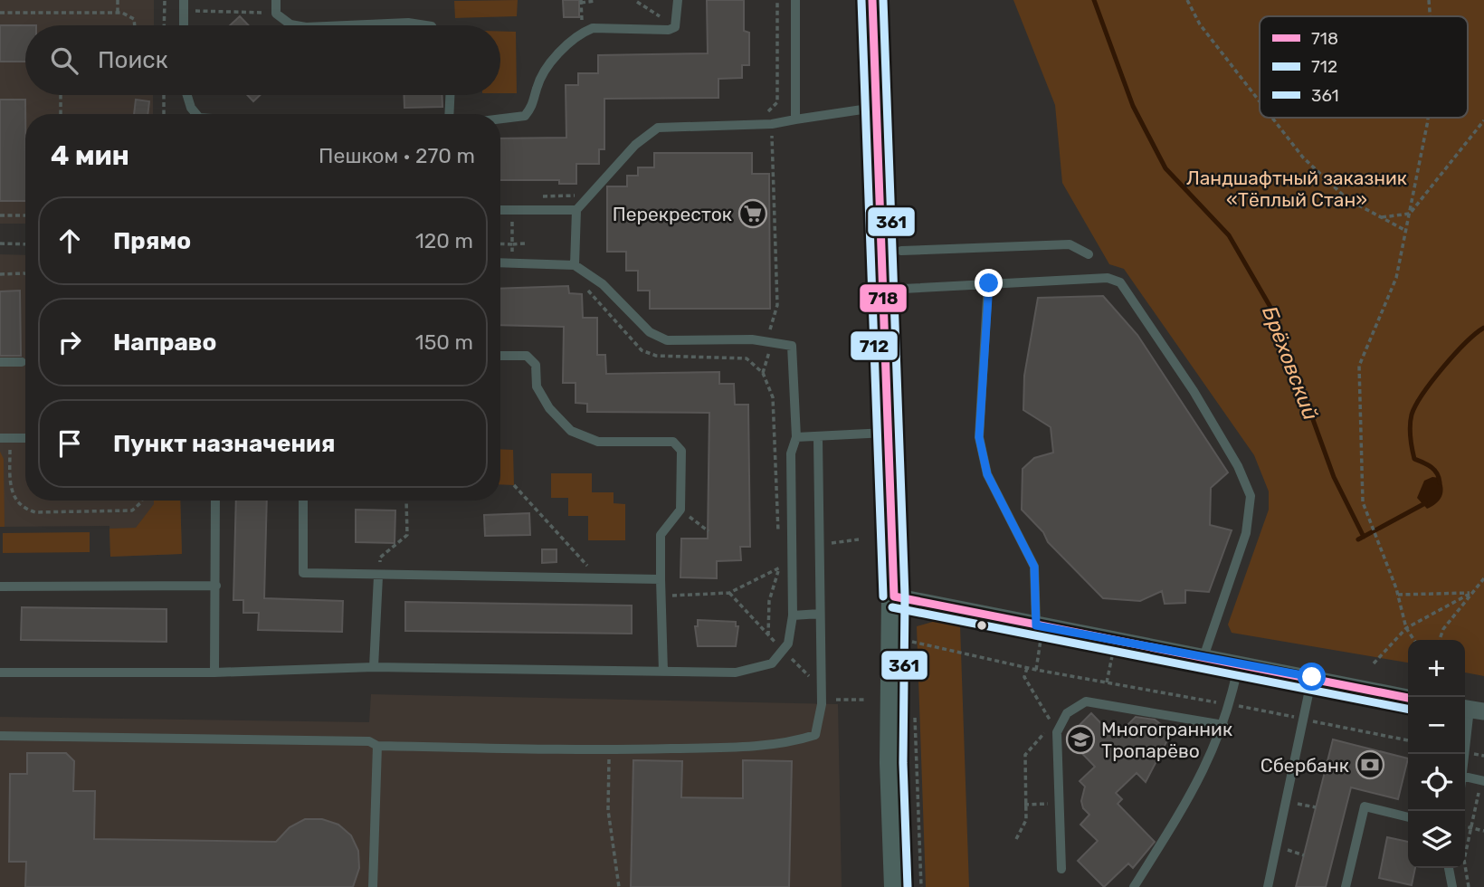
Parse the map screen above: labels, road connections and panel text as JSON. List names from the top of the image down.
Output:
{
  "water": ["Брёховский"],
  "parks": ["Ландшафтный заказник «Тёплый Стан»"],
  "places": {
    "supermarket": ["Перекресток"],
    "school or university": ["Многогранник Тропарёво"],
    "bank": ["Сбербанк"]
  },
  "lines": ["transit line 718", "transit line 712", "transit line 361"],
  "legend": ["718", "712", "361"],
  "page": {
    "search": "Поиск",
    "heading": ["4 мин", "Пешком · 270 m"],
    "list": [
      ["Прямо", "120 m"],
      ["Направо", "150 m"],
      "Пункт назначения"
    ],
    "map_buttons": ["+", "−"]
  }
}
